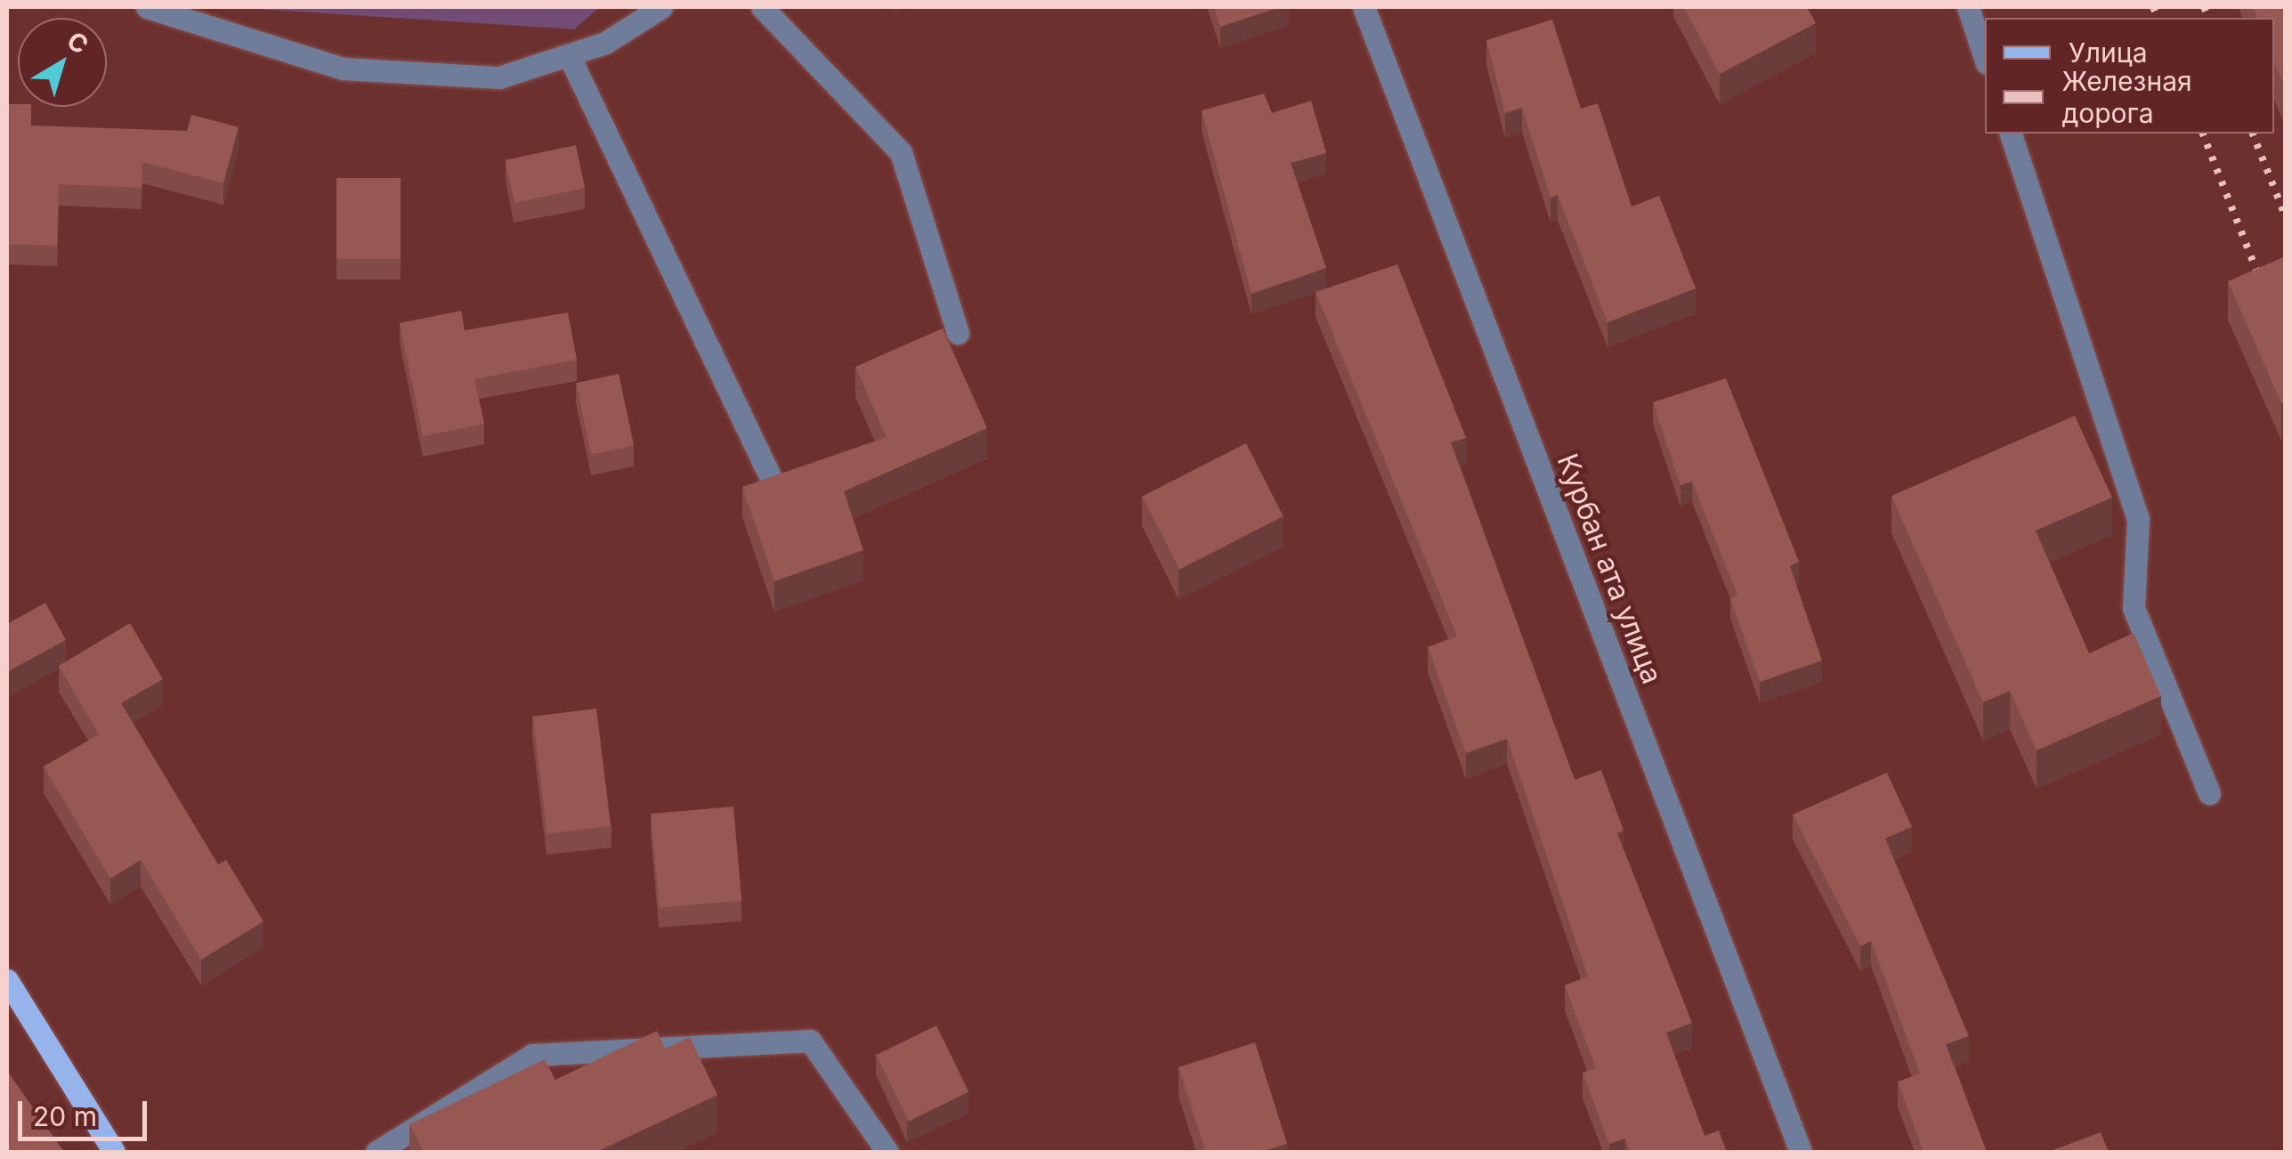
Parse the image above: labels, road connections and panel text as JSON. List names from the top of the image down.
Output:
{
  "streets": {
    "street": ["Курбан ата улица"]
  },
  "legend": ["Улица", "Железная дорога"],
  "scale_bar": "20 m",
  "north": "top right"
}
